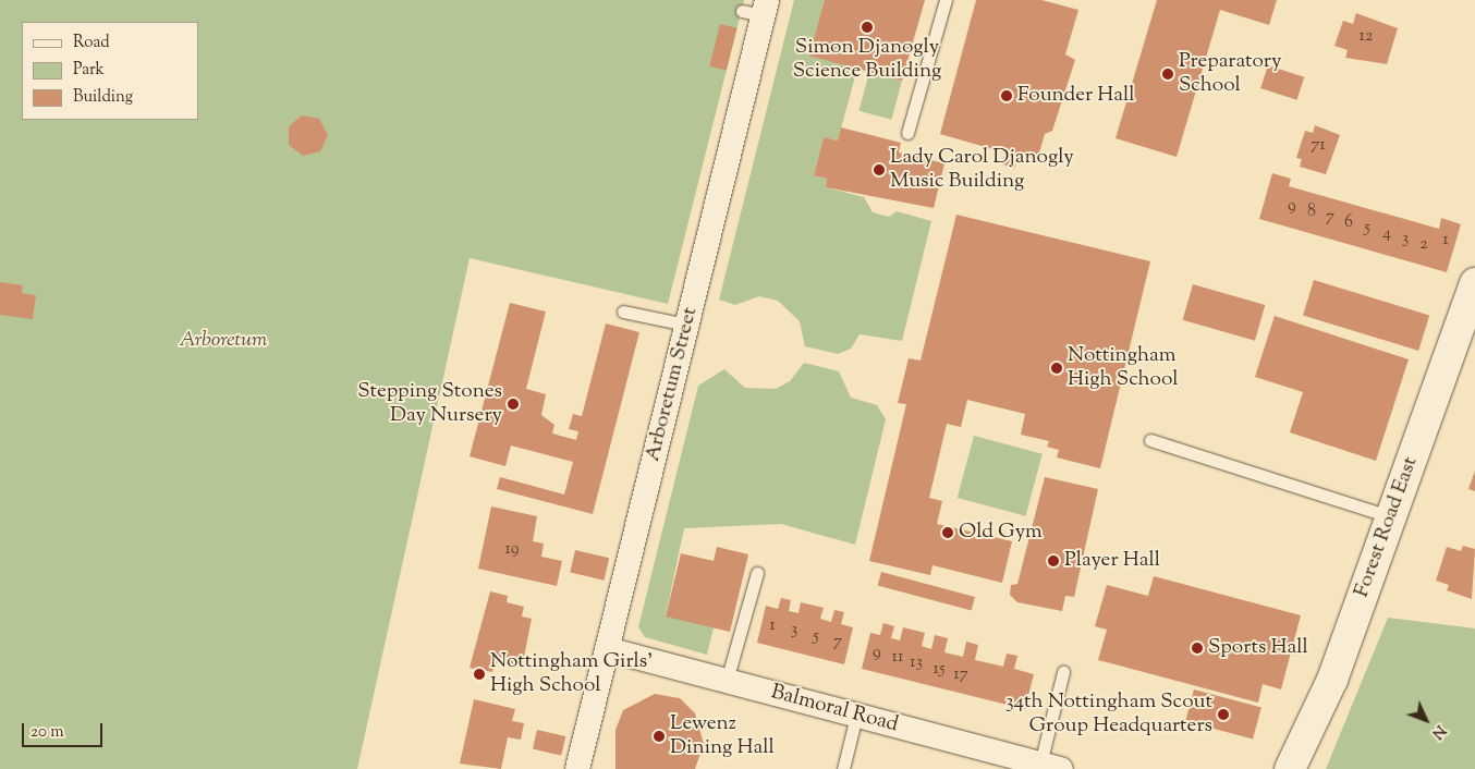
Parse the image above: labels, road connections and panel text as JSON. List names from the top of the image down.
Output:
{
  "streets": {
    "street": ["Arboretum Street", "Forest Road East", "Balmoral Road"]
  },
  "crossings": [
    ["Arboretum Street", "Balmoral Road"]
  ],
  "parks": ["Arboretum"],
  "places": [
    "Simon Djanogly Science Building",
    "Preparatory School",
    "Founder Hall",
    "Lady Carol Djanogly Music Building",
    "Nottingham High School",
    "Stepping Stones Day Nursery",
    "Old Gym",
    "Player Hall",
    "Sports Hall",
    "Nottingham Girls' High School",
    "34th Nottingham Scout Group Headquarters",
    "Lewenz Dining Hall"
  ],
  "house_numbers": [
    "12",
    "71",
    "9",
    "8",
    "7",
    "6",
    "5",
    "4",
    "3",
    "1",
    "2",
    "19",
    "1",
    "3",
    "5",
    "7",
    "9",
    "11",
    "13",
    "15",
    "17"
  ],
  "legend": ["Road", "Park", "Building"],
  "scale_bar": "20 m",
  "north": "bottom right"
}
